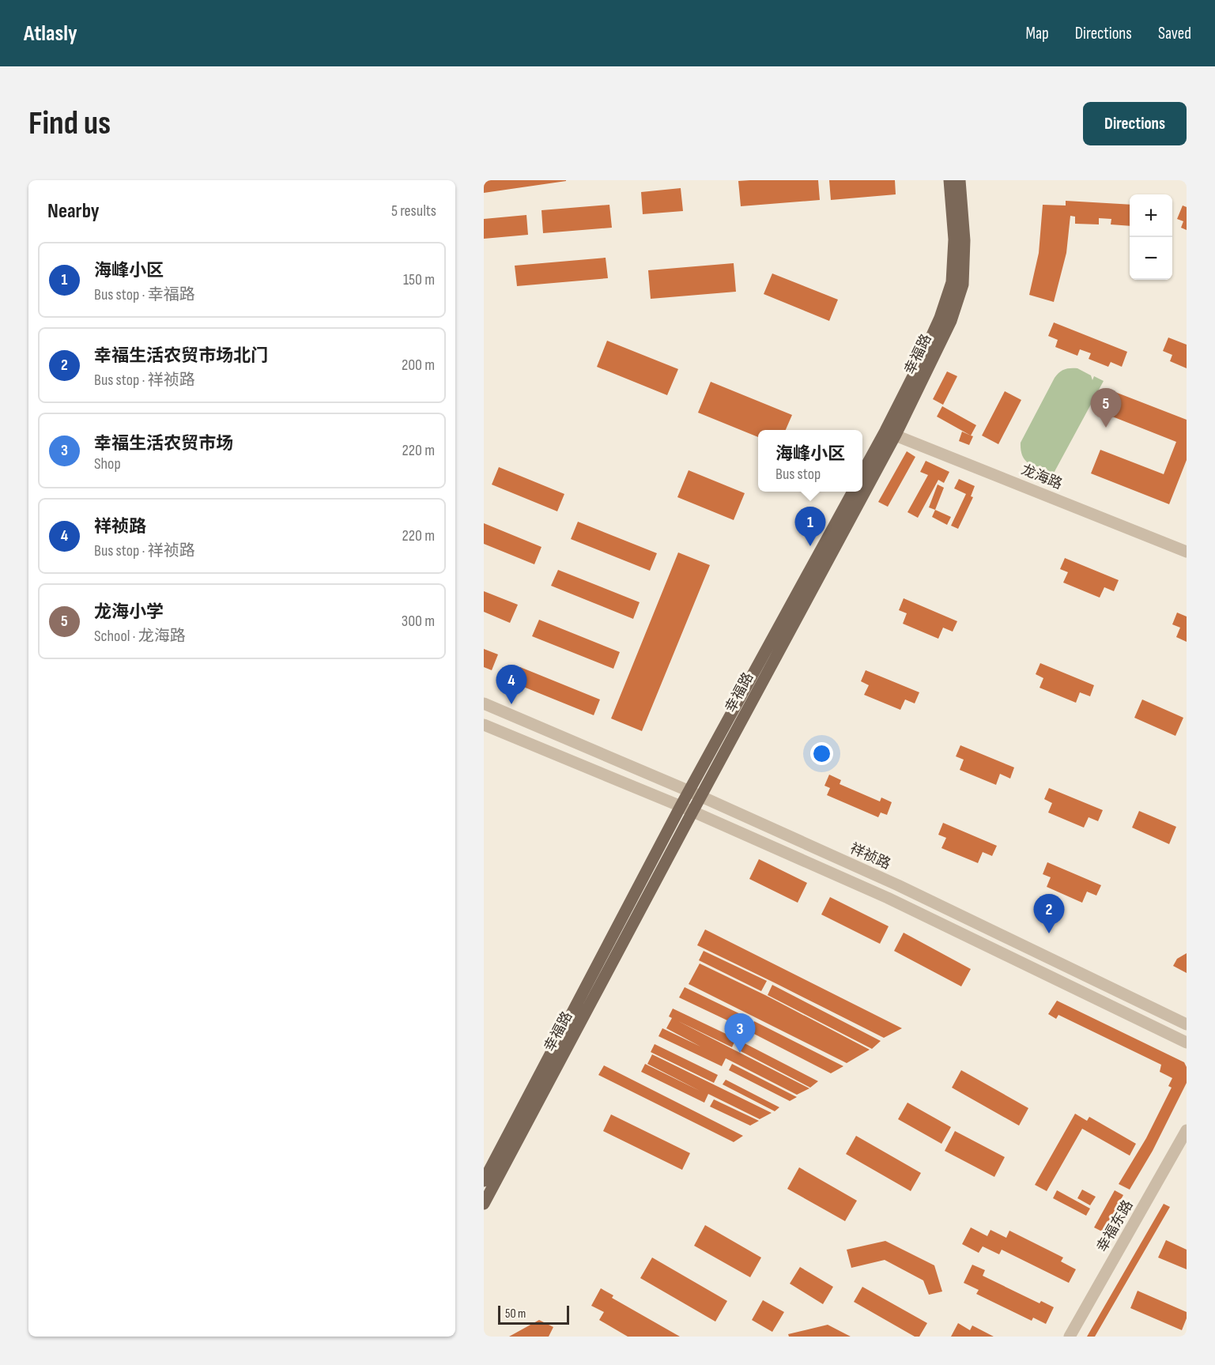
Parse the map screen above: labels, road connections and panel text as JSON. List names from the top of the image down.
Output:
{
  "streets": {
    "main road": ["幸福路"],
    "street": ["龙海路", "祥祯路", "幸福东路"]
  },
  "crossings": [
    ["幸福路", "龙海路"],
    ["幸福路", "祥祯路"]
  ],
  "scale_bar": "50 m",
  "page": {
    "header": "Atlasly",
    "nav": ["Map", "Directions", "Saved"],
    "buttons": "Directions",
    "title": "Find us",
    "heading": ["Nearby", "5 results"],
    "map_buttons": ["+", "−"],
    "list": [
      {
        "mark": "1",
        "name": "海峰小区",
        "note": "Bus stop · 幸福路",
        "value": "150 m"
      },
      {
        "mark": "2",
        "name": "幸福生活农贸市场北门",
        "note": "Bus stop · 祥祯路",
        "value": "200 m"
      },
      {
        "mark": "3",
        "name": "幸福生活农贸市场",
        "note": "Shop",
        "value": "220 m"
      },
      {
        "mark": "4",
        "name": "祥祯路",
        "note": "Bus stop · 祥祯路",
        "value": "220 m"
      },
      {
        "mark": "5",
        "name": "龙海小学",
        "note": "School · 龙海路",
        "value": "300 m"
      }
    ],
    "pins": [
      "5",
      "1",
      "4",
      "2",
      "3"
    ],
    "popup": ["海峰小区", "Bus stop"],
    "scale": "50 m"
  }
}
